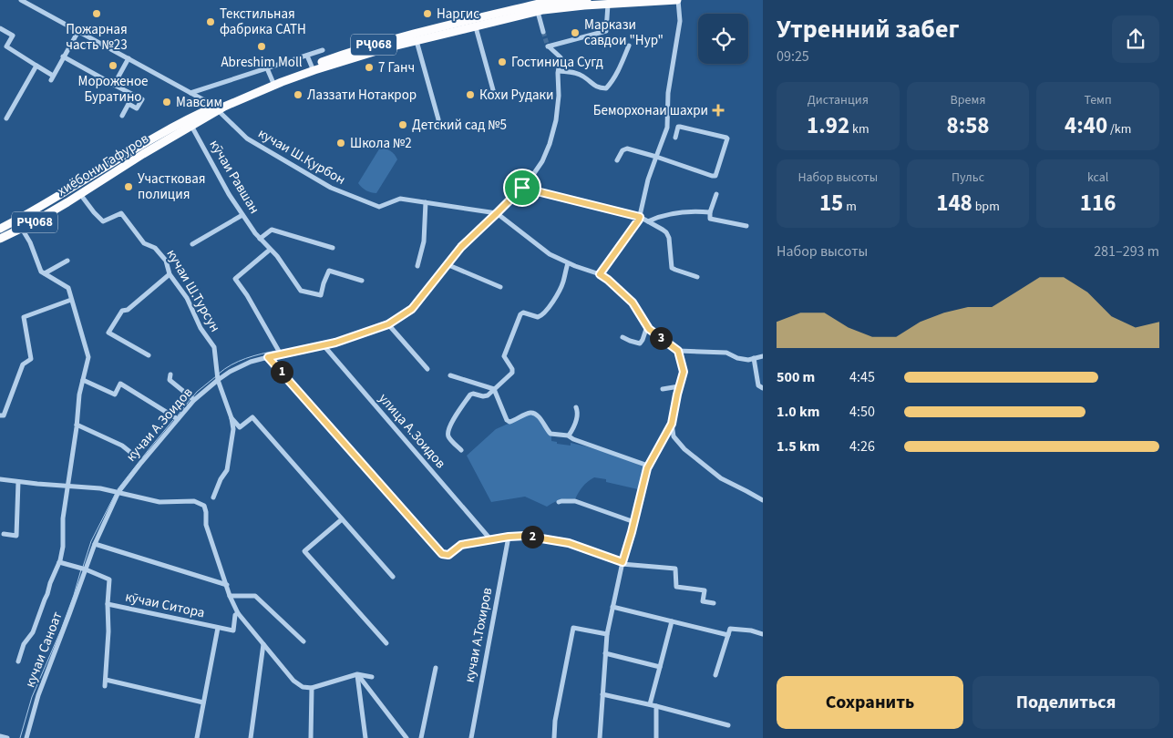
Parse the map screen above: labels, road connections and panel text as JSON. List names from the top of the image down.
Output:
{
  "streets": {
    "highway": ["РҶ068", "хиёбони Гафуров"],
    "street": [
      "кучаи Ш.Қурбон",
      "кӯчаи Равшан",
      "кучаи Ш.Турсун",
      "кучаи А.Зоидов",
      "улица А.Зоидов",
      "кӯчаи Ситора",
      "кучаи А.Тохиров",
      "кучаи Саноат"
    ]
  },
  "crossings": [
    ["РҶ068", "кучаи Ш.Қурбон"],
    ["РҶ068", "хиёбони Гафуров"],
    ["кучаи Ш.Қурбон", "хиёбони Гафуров"],
    ["кучаи Ш.Қурбон", "кучаи А.Зоидов"],
    ["хиёбони Гафуров", "кӯчаи Равшан"],
    ["хиёбони Гафуров", "кучаи Ш.Турсун"],
    ["кучаи Ш.Турсун", "кучаи А.Зоидов"],
    ["кучаи А.Зоидов", "улица А.Зоидов"],
    ["кучаи А.Зоидов", "кӯчаи Ситора"],
    ["кучаи А.Зоидов", "кучаи Саноат"],
    ["кӯчаи Ситора", "кучаи Саноат"]
  ],
  "places": {
    "other": [
      "Пожарная часть №23",
      "Наргис",
      "Текстильная фабрика САТН",
      "Маркази савдои \"Нур\"",
      "Abreshim Moll",
      "Гостиница Сугд",
      "Мороженое Буратино",
      "7 Ганч",
      "Лаззати Нотакрор",
      "Кохи Рудаки",
      "Мавсим",
      "Детский сад №5",
      "Школа №2",
      "Участковая полиция"
    ],
    "health": ["Беморхонаи шахри"]
  },
  "page": {
    "heading": ["Утренний забег", "09:25"],
    "stats": [
      ["Дистанция", "1.92 km"],
      ["Время", "8:58"],
      ["Темп", "4:40 /km"],
      ["Набор высоты", "15 m"],
      ["Пульс", "148 bpm"],
      ["kcal", "116"]
    ],
    "chart": ["Набор высоты", "281–293 m"],
    "pins": ["3", "1", "2"],
    "list": [
      {
        "name": "500 m",
        "note": "4:45"
      },
      {
        "name": "1.0 km",
        "note": "4:50"
      },
      {
        "name": "1.5 km",
        "note": "4:26"
      }
    ],
    "buttons": ["Сохранить", "Поделиться"]
  }
}
